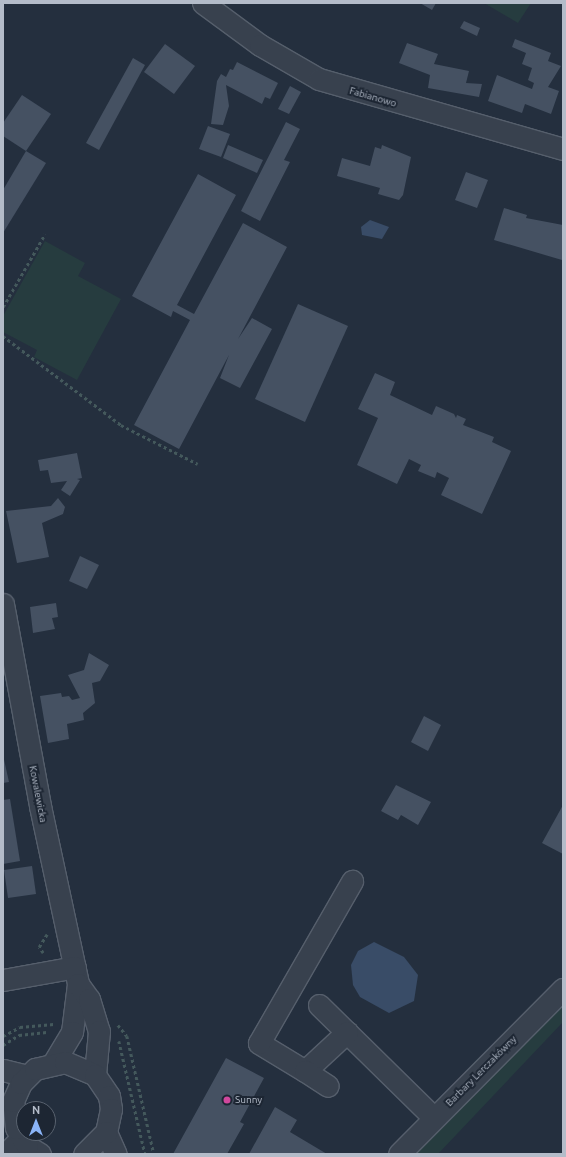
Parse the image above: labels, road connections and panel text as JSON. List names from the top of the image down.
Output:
{
  "streets": {
    "street": ["Fabianowo", "Kowalewicka", "Barbary Lerczakówny"]
  },
  "places": ["Sunny"],
  "north": "top"
}
